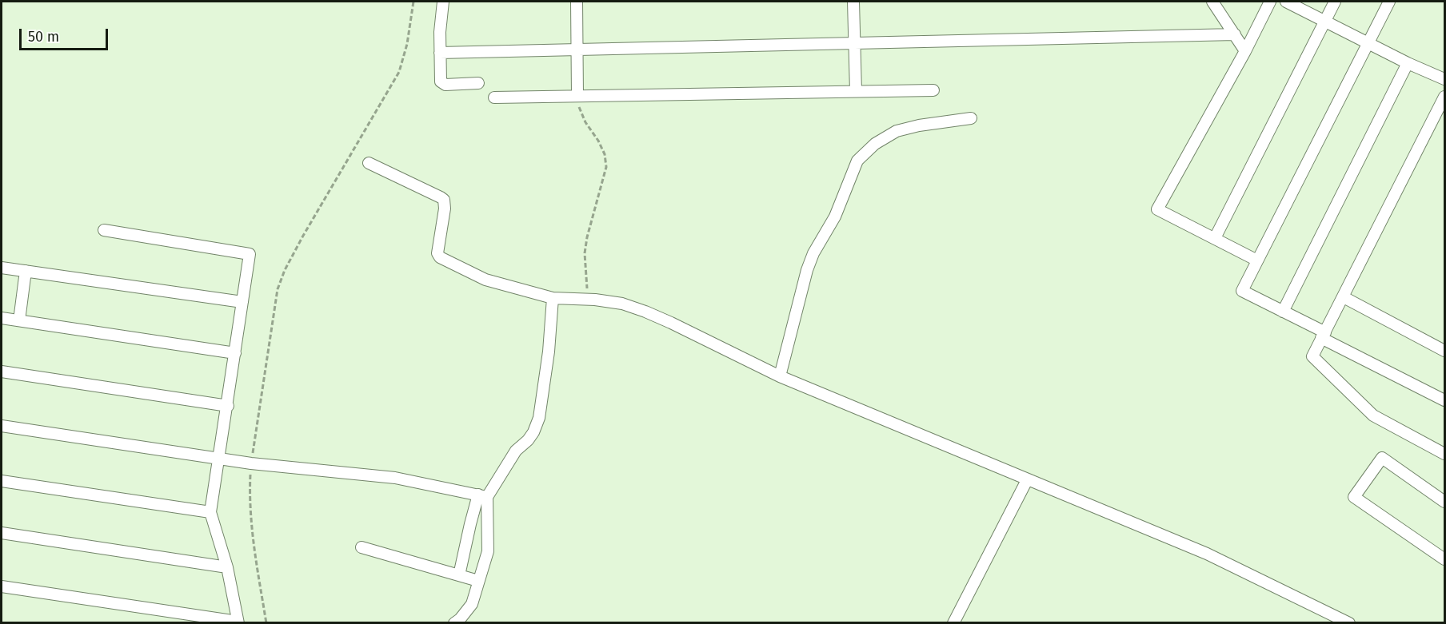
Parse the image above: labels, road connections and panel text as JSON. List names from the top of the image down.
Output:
{
  "scale_bar": "50 m"
}
